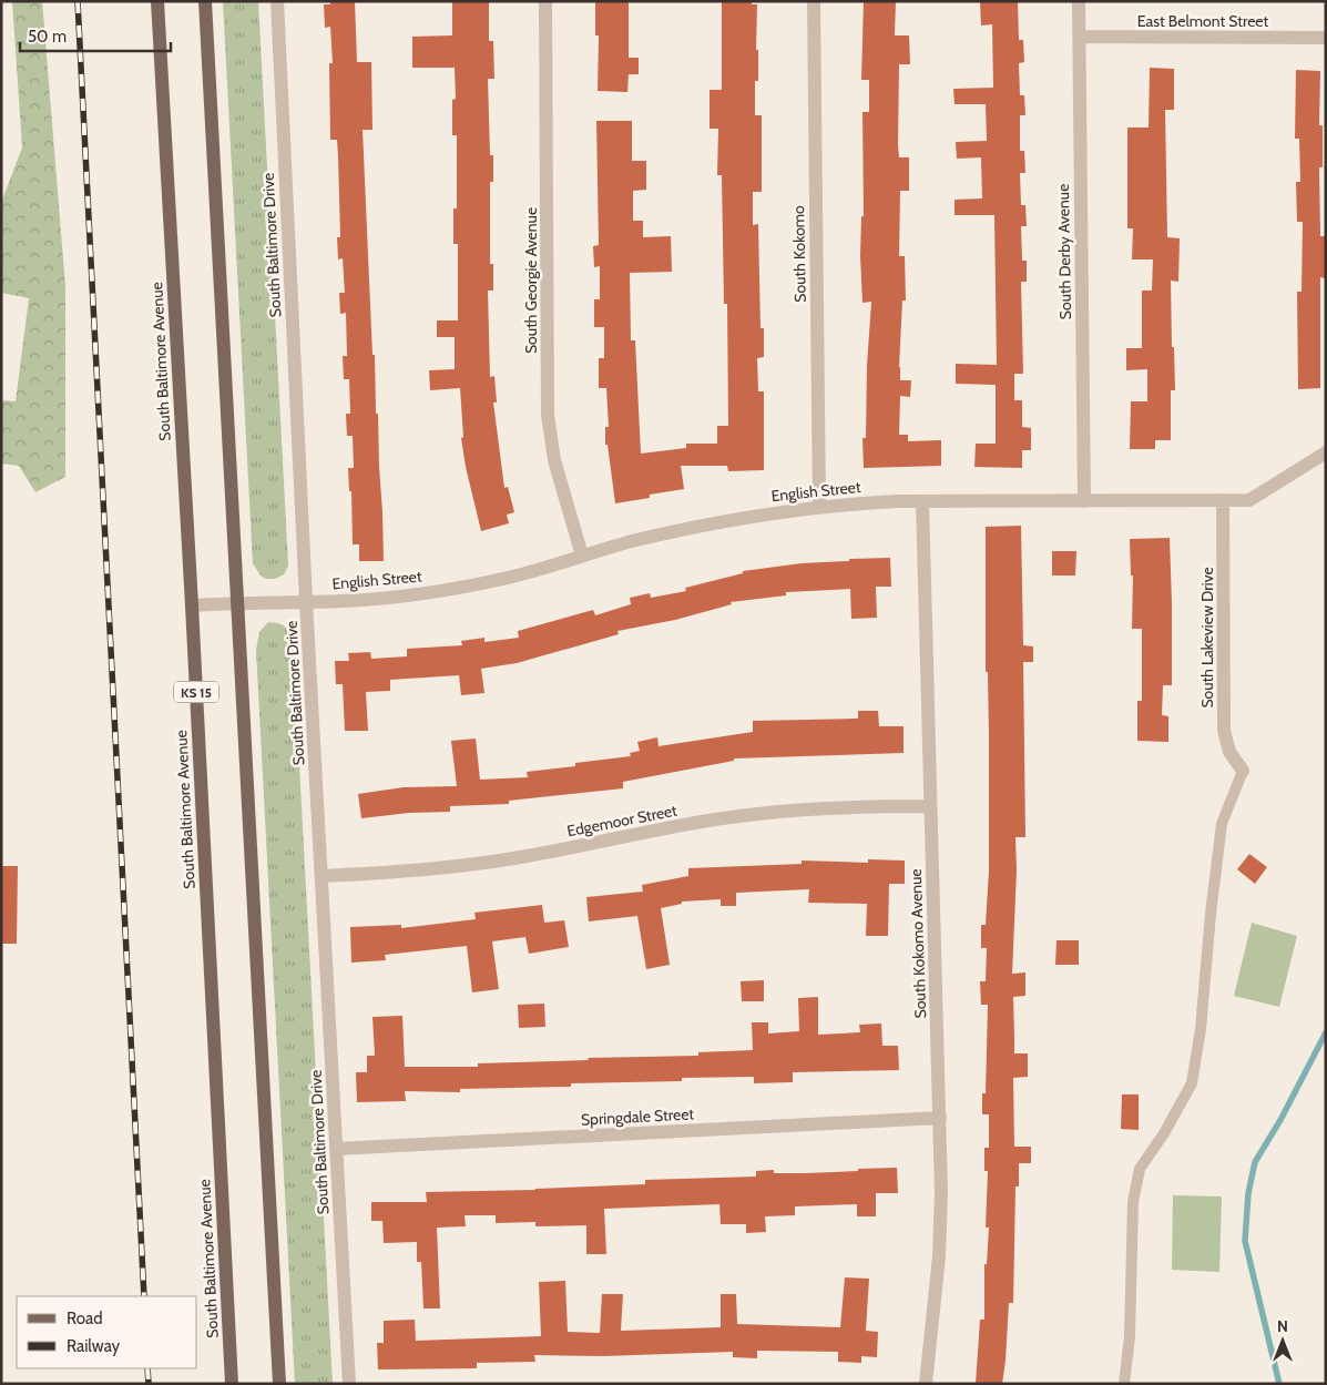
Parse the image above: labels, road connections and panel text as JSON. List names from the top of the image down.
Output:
{
  "streets": {
    "main road": ["South Baltimore Avenue", "KS 15"],
    "street": [
      "East Belmont Street",
      "South Baltimore Drive",
      "South Derby Avenue",
      "South Kokomo",
      "South Georgie Avenue",
      "English Street",
      "South Lakeview Drive",
      "Edgemoor Street",
      "South Kokomo Avenue",
      "Springdale Street"
    ]
  },
  "crossings": [
    ["East Belmont Street", "South Derby Avenue"],
    ["South Baltimore Drive", "English Street"],
    ["South Baltimore Drive", "Edgemoor Street"],
    ["South Baltimore Drive", "Springdale Street"],
    ["South Derby Avenue", "English Street"],
    ["South Kokomo", "English Street"],
    ["South Georgie Avenue", "English Street"],
    ["South Baltimore Avenue", "English Street"],
    ["English Street", "South Lakeview Drive"],
    ["English Street", "KS 15"],
    ["English Street", "South Kokomo Avenue"],
    ["Edgemoor Street", "South Kokomo Avenue"],
    ["South Kokomo Avenue", "Springdale Street"]
  ],
  "legend": ["Road", "Railway"],
  "scale_bar": "50 m",
  "north": "top"
}
